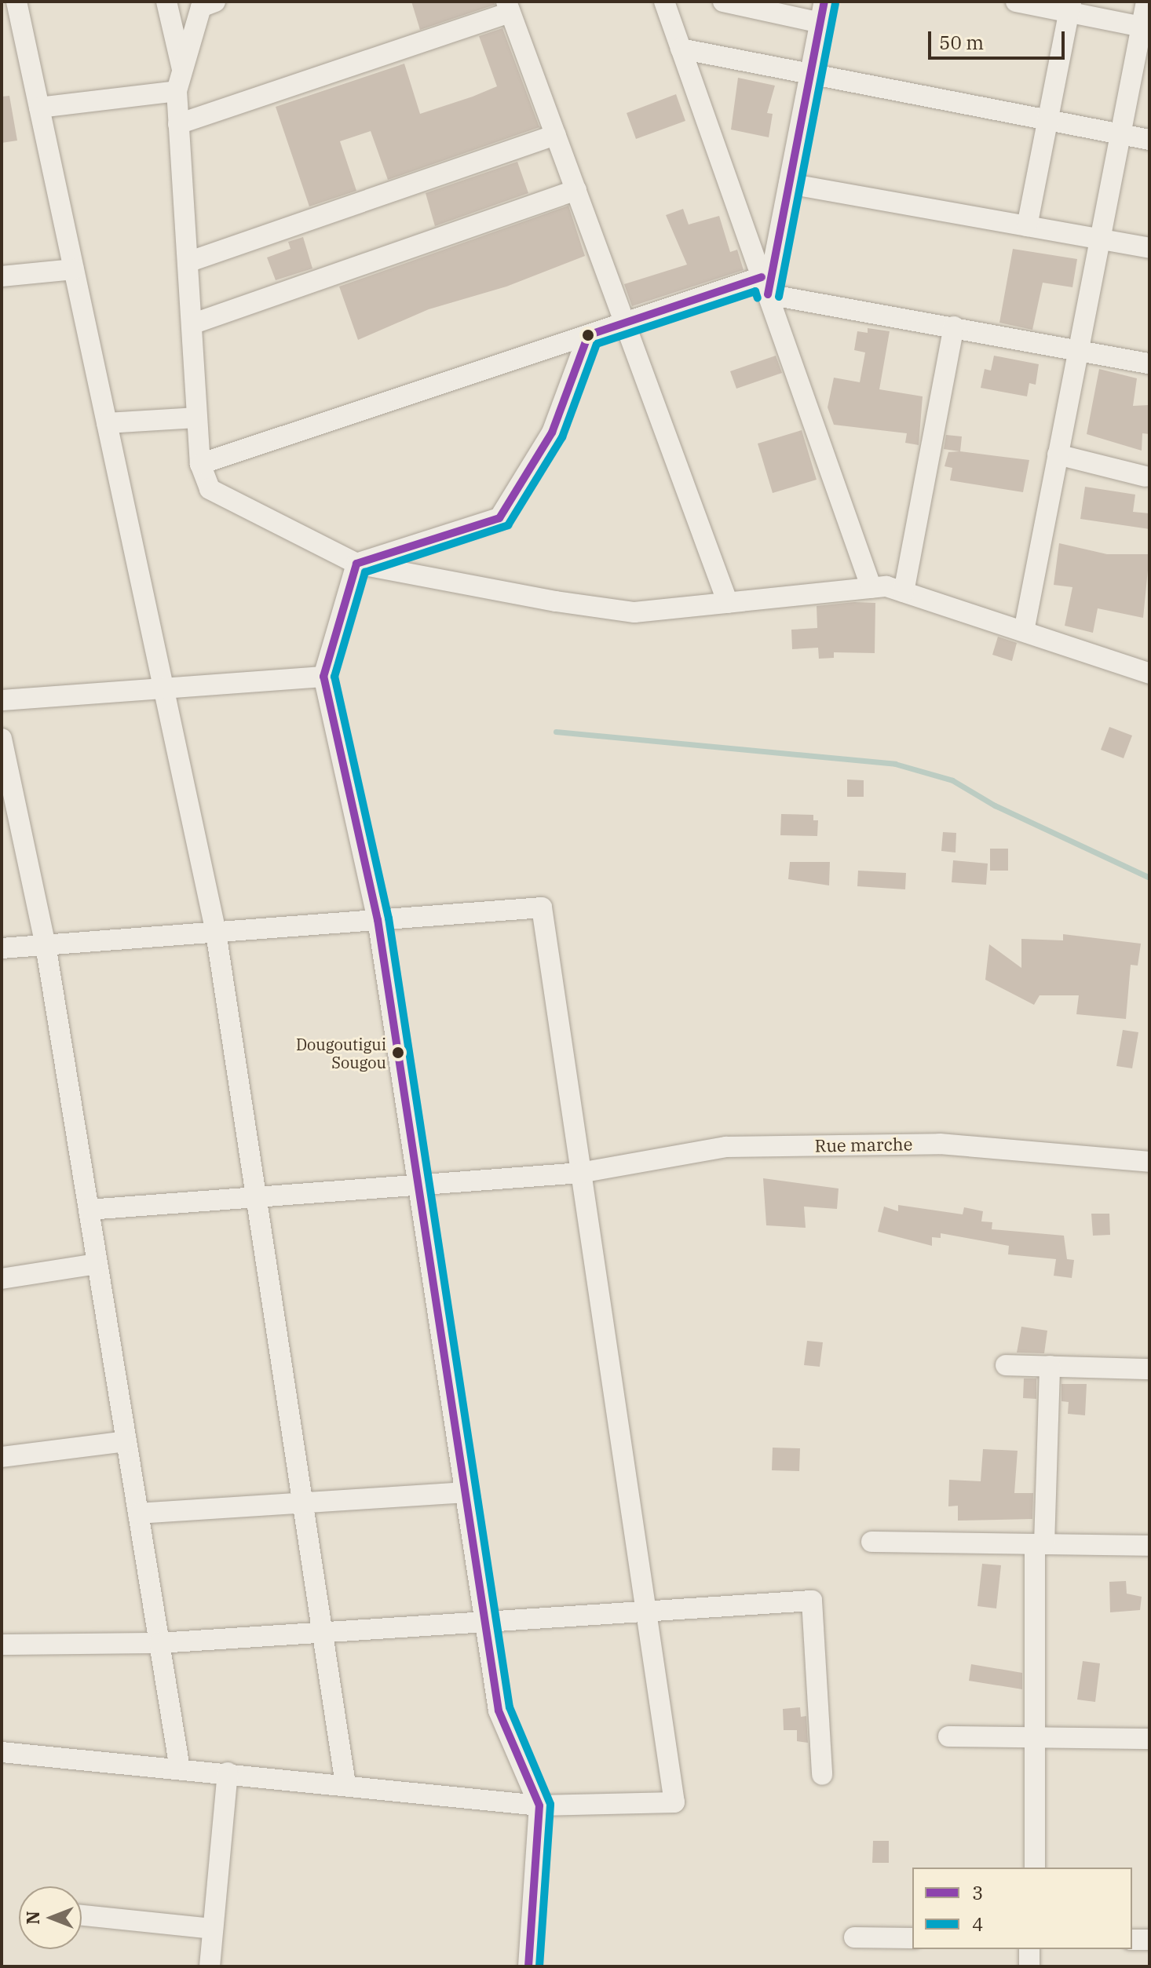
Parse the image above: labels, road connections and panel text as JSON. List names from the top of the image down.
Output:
{
  "streets": {
    "street": ["Rue marche"]
  },
  "places": ["Dougoutigui Sougou"],
  "lines": ["transit line 3", "transit line 4"],
  "legend": ["3", "4"],
  "scale_bar": "50 m",
  "north": "left"
}
